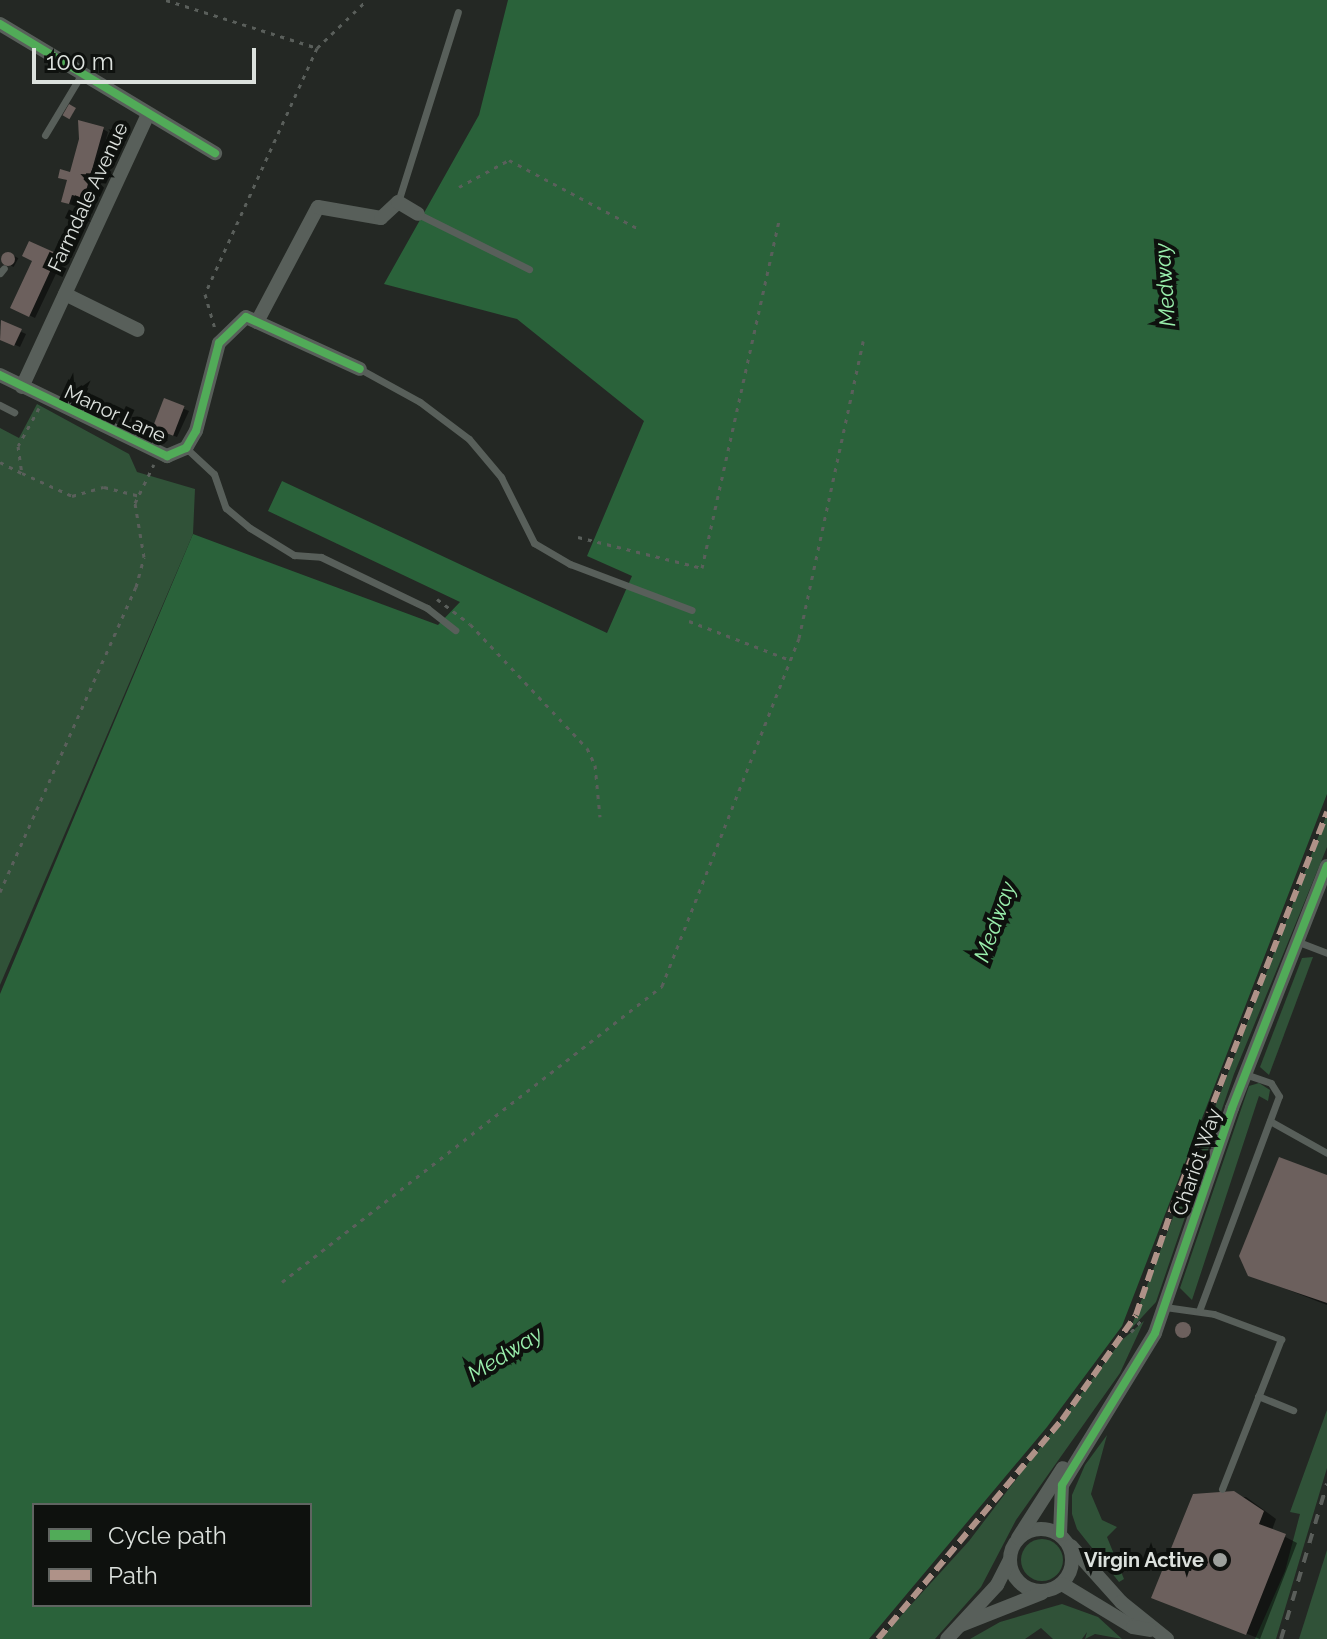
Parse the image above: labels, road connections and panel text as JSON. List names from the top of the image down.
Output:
{
  "streets": {
    "street": ["Farmdale Avenue", "Manor Lane", "Chariot Way"]
  },
  "crossings": [
    ["Farmdale Avenue", "Manor Lane"]
  ],
  "water": ["Medway"],
  "places": ["Virgin Active"],
  "legend": ["Cycle path", "Path"],
  "scale_bar": "100 m"
}
